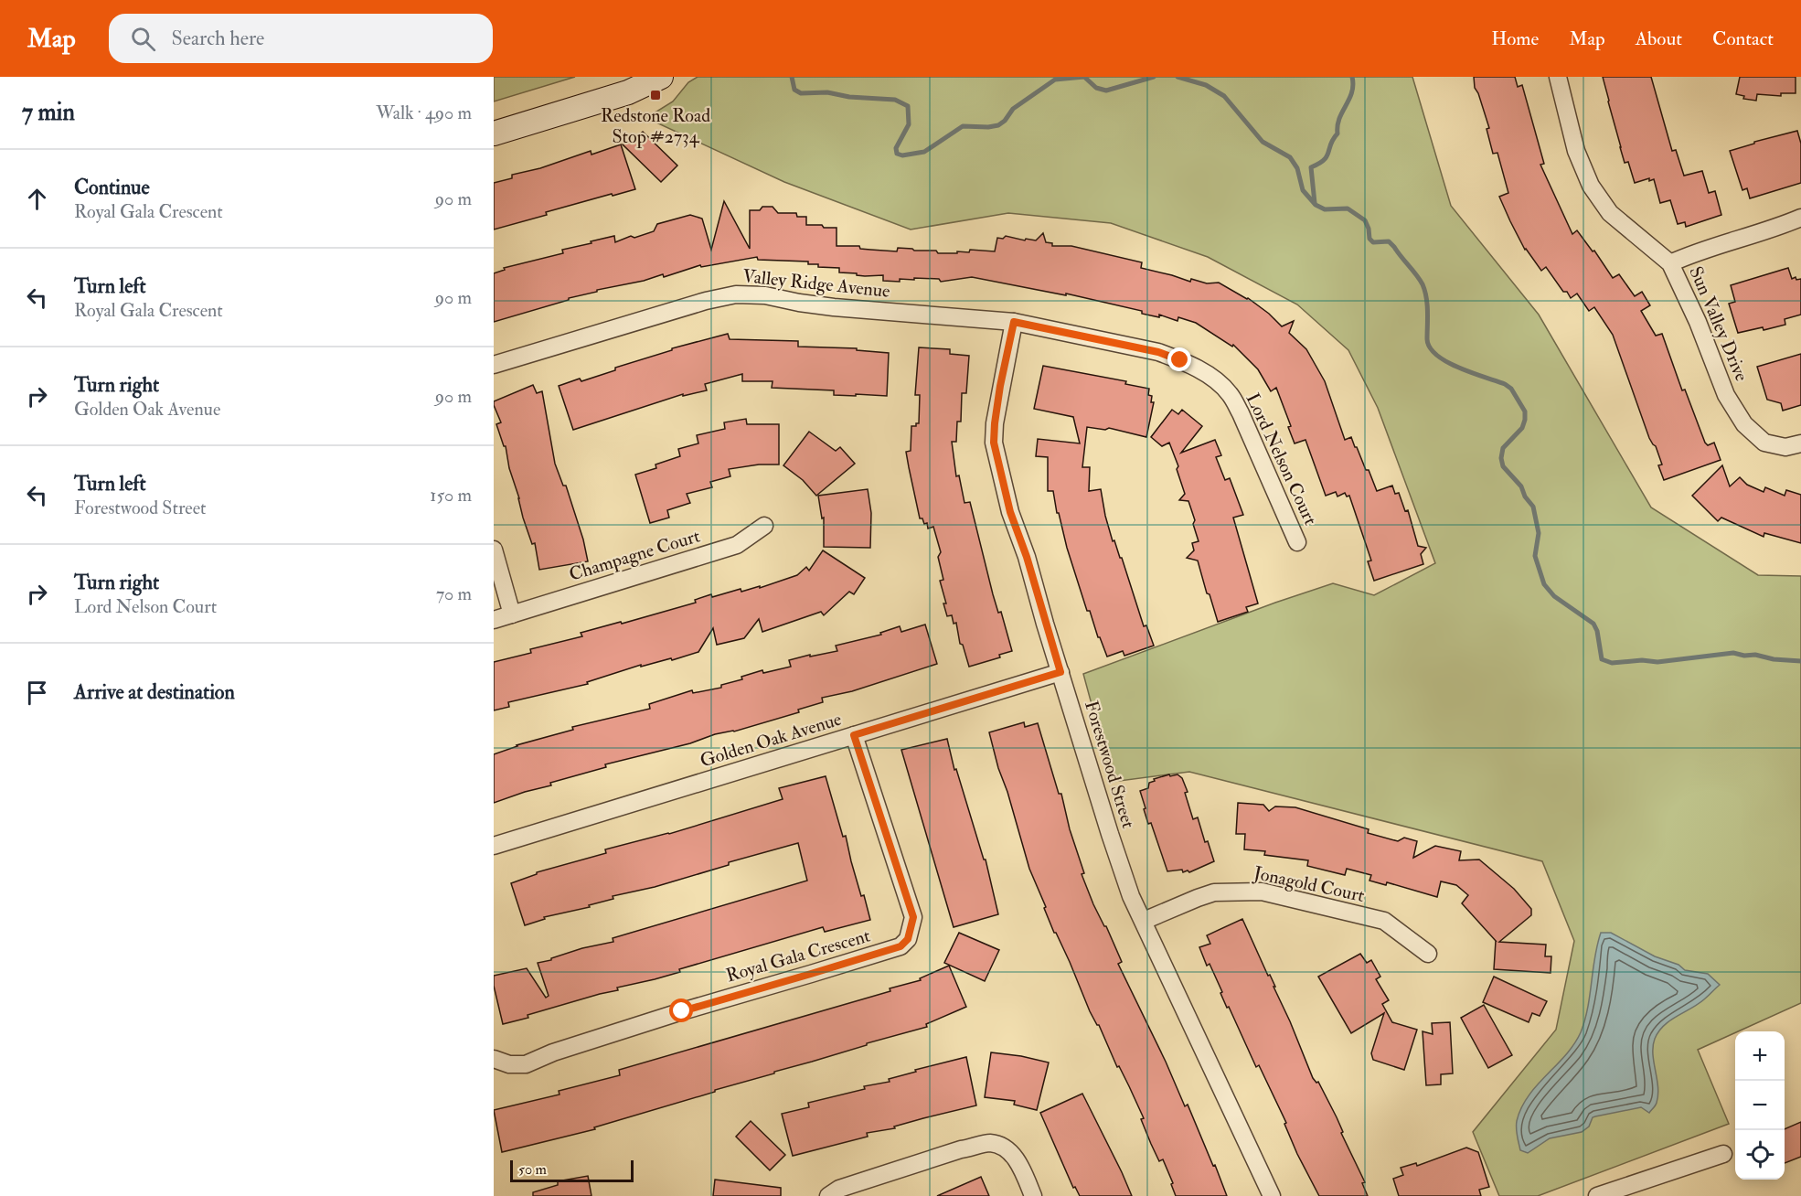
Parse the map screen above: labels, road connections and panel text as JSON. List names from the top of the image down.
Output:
{
  "streets": {
    "street": [
      "Valley Ridge Avenue",
      "Sun Valley Drive",
      "Lord Nelson Court",
      "Champagne Court",
      "Golden Oak Avenue",
      "Forestwood Street",
      "Jonagold Court",
      "Royal Gala Crescent"
    ]
  },
  "crossings": [
    ["Valley Ridge Avenue", "Lord Nelson Court"],
    ["Valley Ridge Avenue", "Forestwood Street"],
    ["Lord Nelson Court", "Forestwood Street"],
    ["Golden Oak Avenue", "Forestwood Street"],
    ["Golden Oak Avenue", "Royal Gala Crescent"],
    ["Forestwood Street", "Jonagold Court"]
  ],
  "places": {
    "transit": ["Redstone Road Stop #2734"]
  },
  "scale_bar": "50 m",
  "page": {
    "header": "Map",
    "search": "Search here",
    "nav": [
      "Home",
      "Map",
      "About",
      "Contact"
    ],
    "heading": ["7 min", "Walk · 490 m"],
    "list": [
      ["Continue", "Royal Gala Crescent", "90 m"],
      ["Turn left", "Royal Gala Crescent", "90 m"],
      ["Turn right", "Golden Oak Avenue", "90 m"],
      ["Turn left", "Forestwood Street", "150 m"],
      ["Turn right", "Lord Nelson Court", "70 m"],
      "Arrive at destination"
    ],
    "map_buttons": ["+", "−"],
    "scale": "50 m"
  }
}
